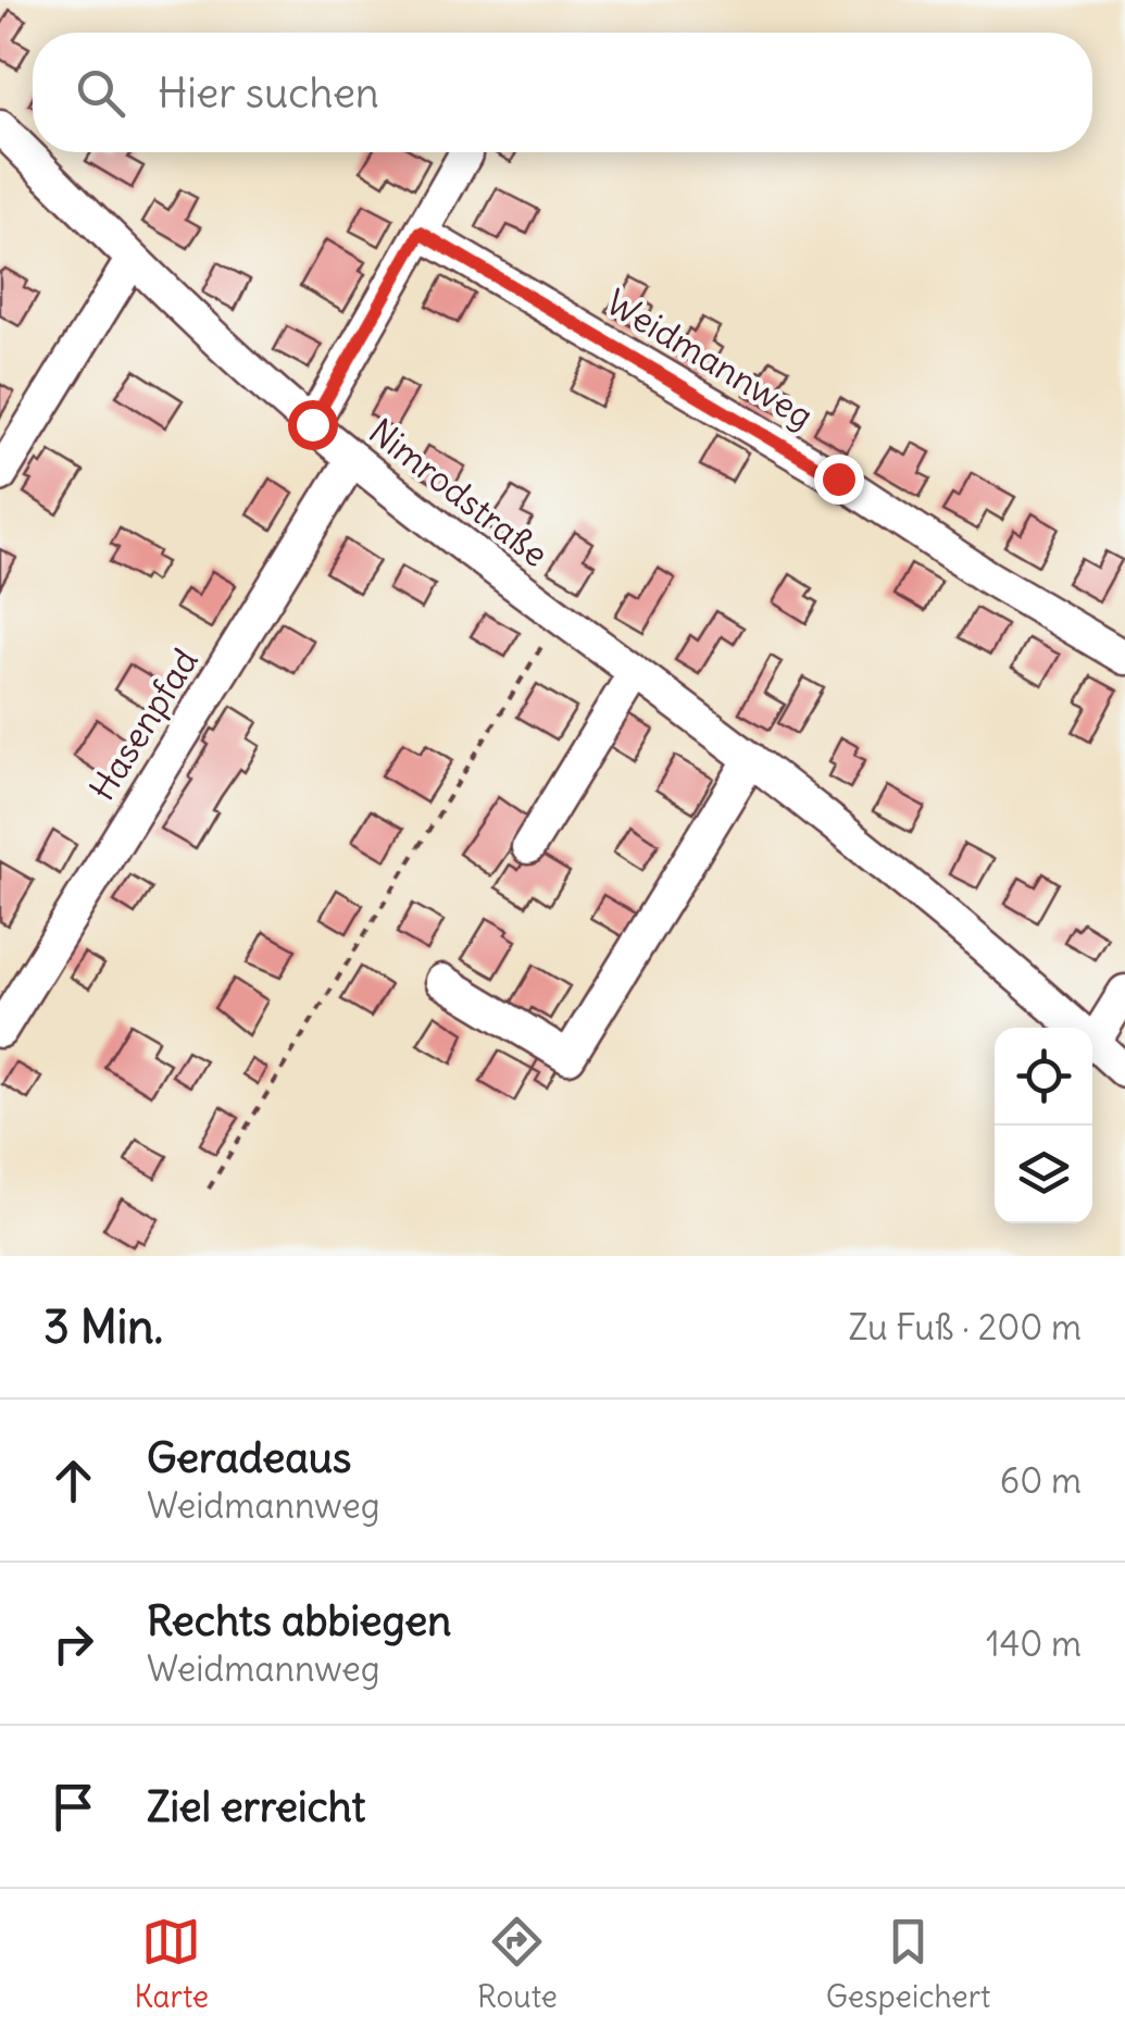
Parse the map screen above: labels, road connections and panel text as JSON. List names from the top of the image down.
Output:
{
  "streets": {
    "street": ["Weidmannweg", "Nimrodstraße", "Hasenpfad"]
  },
  "crossings": [
    ["Nimrodstraße", "Hasenpfad"]
  ],
  "page": {
    "search": "Hier suchen",
    "heading": ["3 Min.", "Zu Fuß · 200 m"],
    "list": [
      ["Geradeaus", "Weidmannweg", "60 m"],
      ["Rechts abbiegen", "Weidmannweg", "140 m"],
      "Ziel erreicht"
    ],
    "nav": ["Karte", "Route", "Gespeichert"]
  }
}
